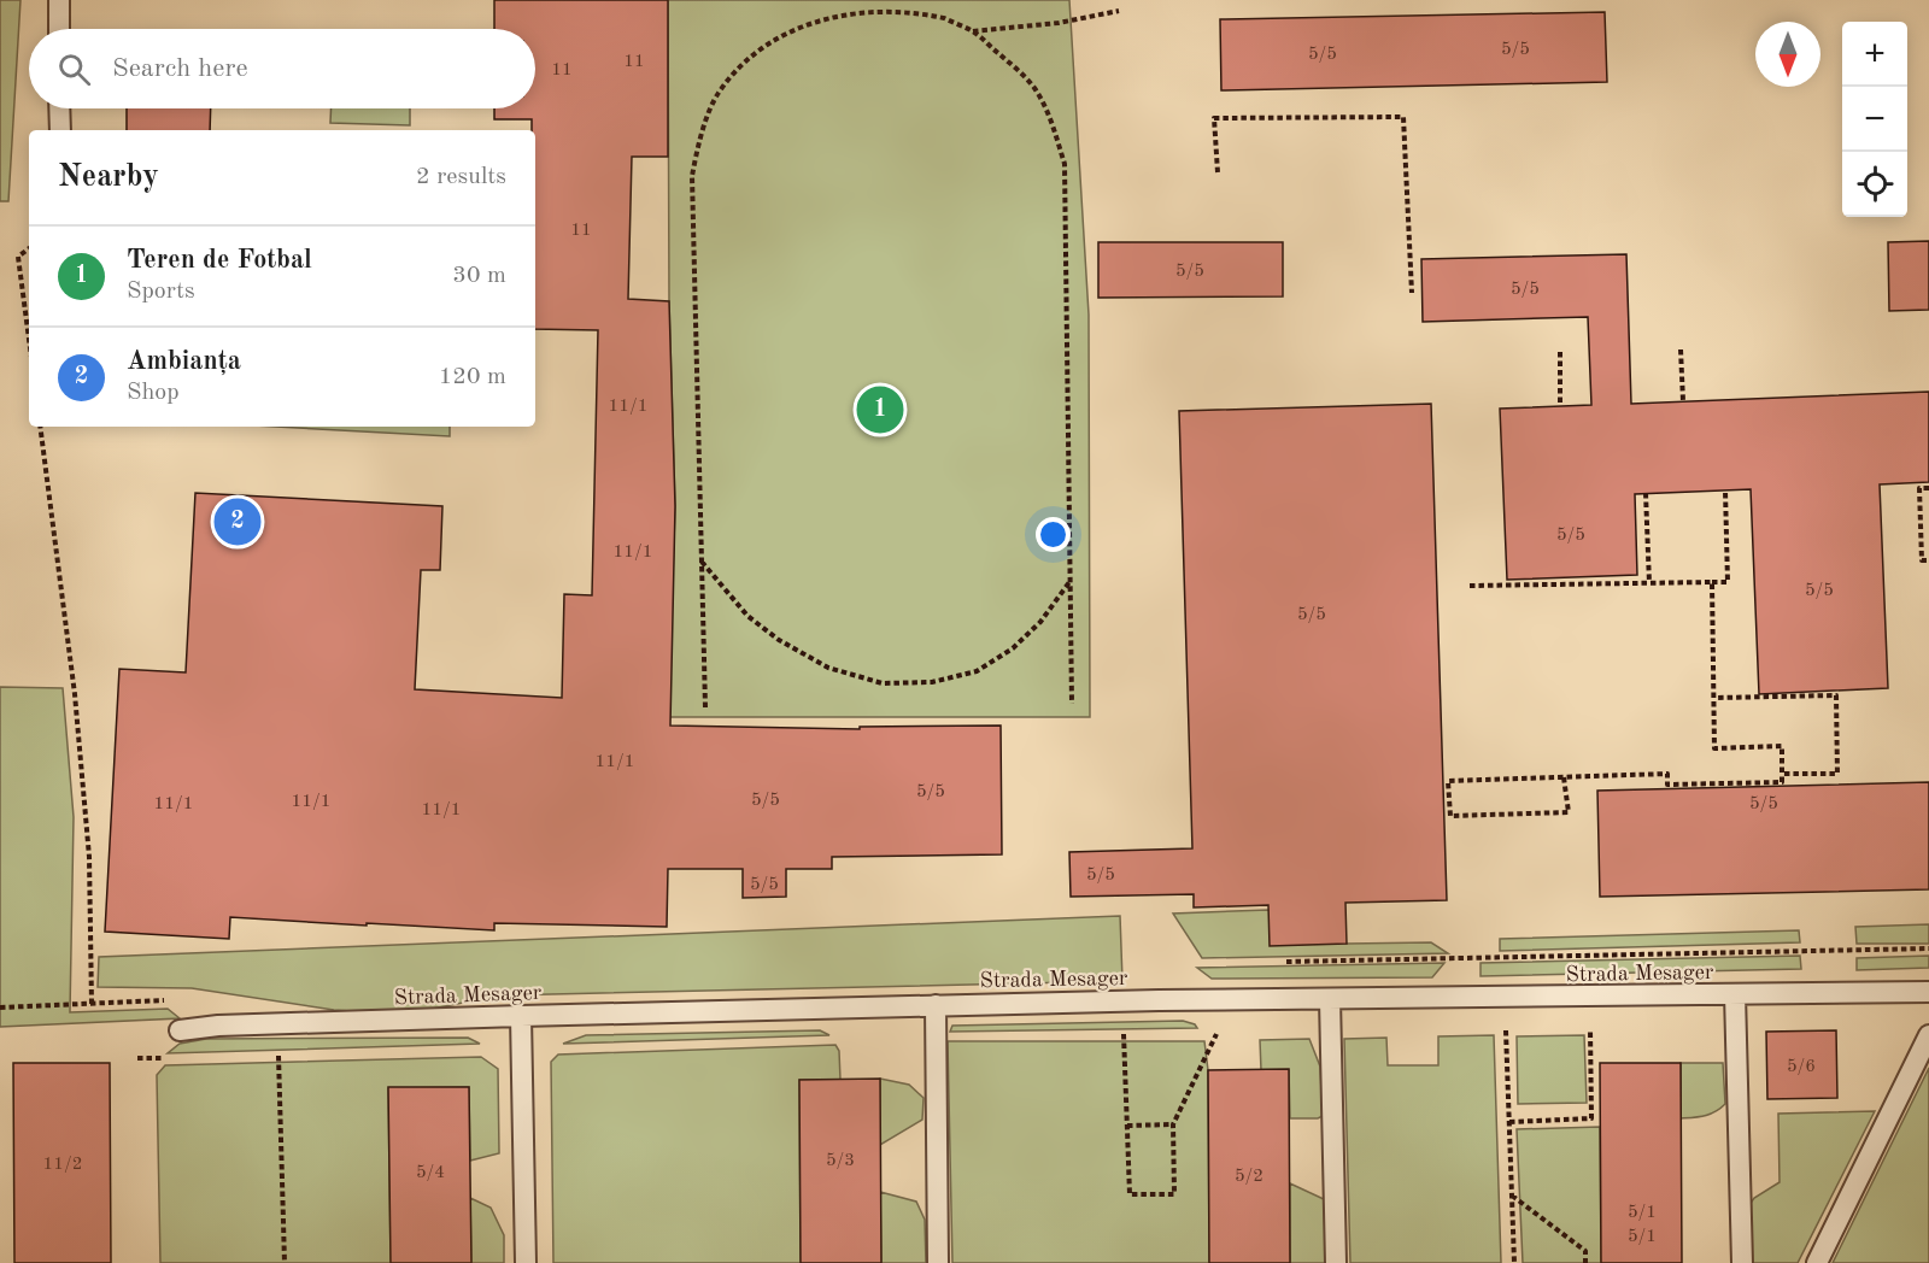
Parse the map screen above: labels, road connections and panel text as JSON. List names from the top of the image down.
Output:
{
  "streets": {
    "lane": ["Strada Mesager"]
  },
  "house_numbers": [
    "5/5",
    "5/5",
    "11",
    "11",
    "11",
    "5/5",
    "5/5",
    "11/1",
    "5/5",
    "11/1",
    "5/5",
    "5/5",
    "11/1",
    "5/5",
    "5/5",
    "11/1",
    "11/1",
    "5/5",
    "11/1",
    "5/5",
    "5/5",
    "5/6",
    "5/3",
    "11/2",
    "5/4",
    "5/2",
    "5/1",
    "5/1"
  ],
  "north": "bottom",
  "page": {
    "map_buttons": ["+", "−"],
    "search": "Search here",
    "heading": ["Nearby", "2 results"],
    "list": [
      {
        "mark": "1",
        "name": "Teren de Fotbal",
        "note": "Sports",
        "value": "30 m"
      },
      {
        "mark": "2",
        "name": "Ambianța",
        "note": "Shop",
        "value": "120 m"
      }
    ],
    "pins": ["1", "2"]
  }
}
